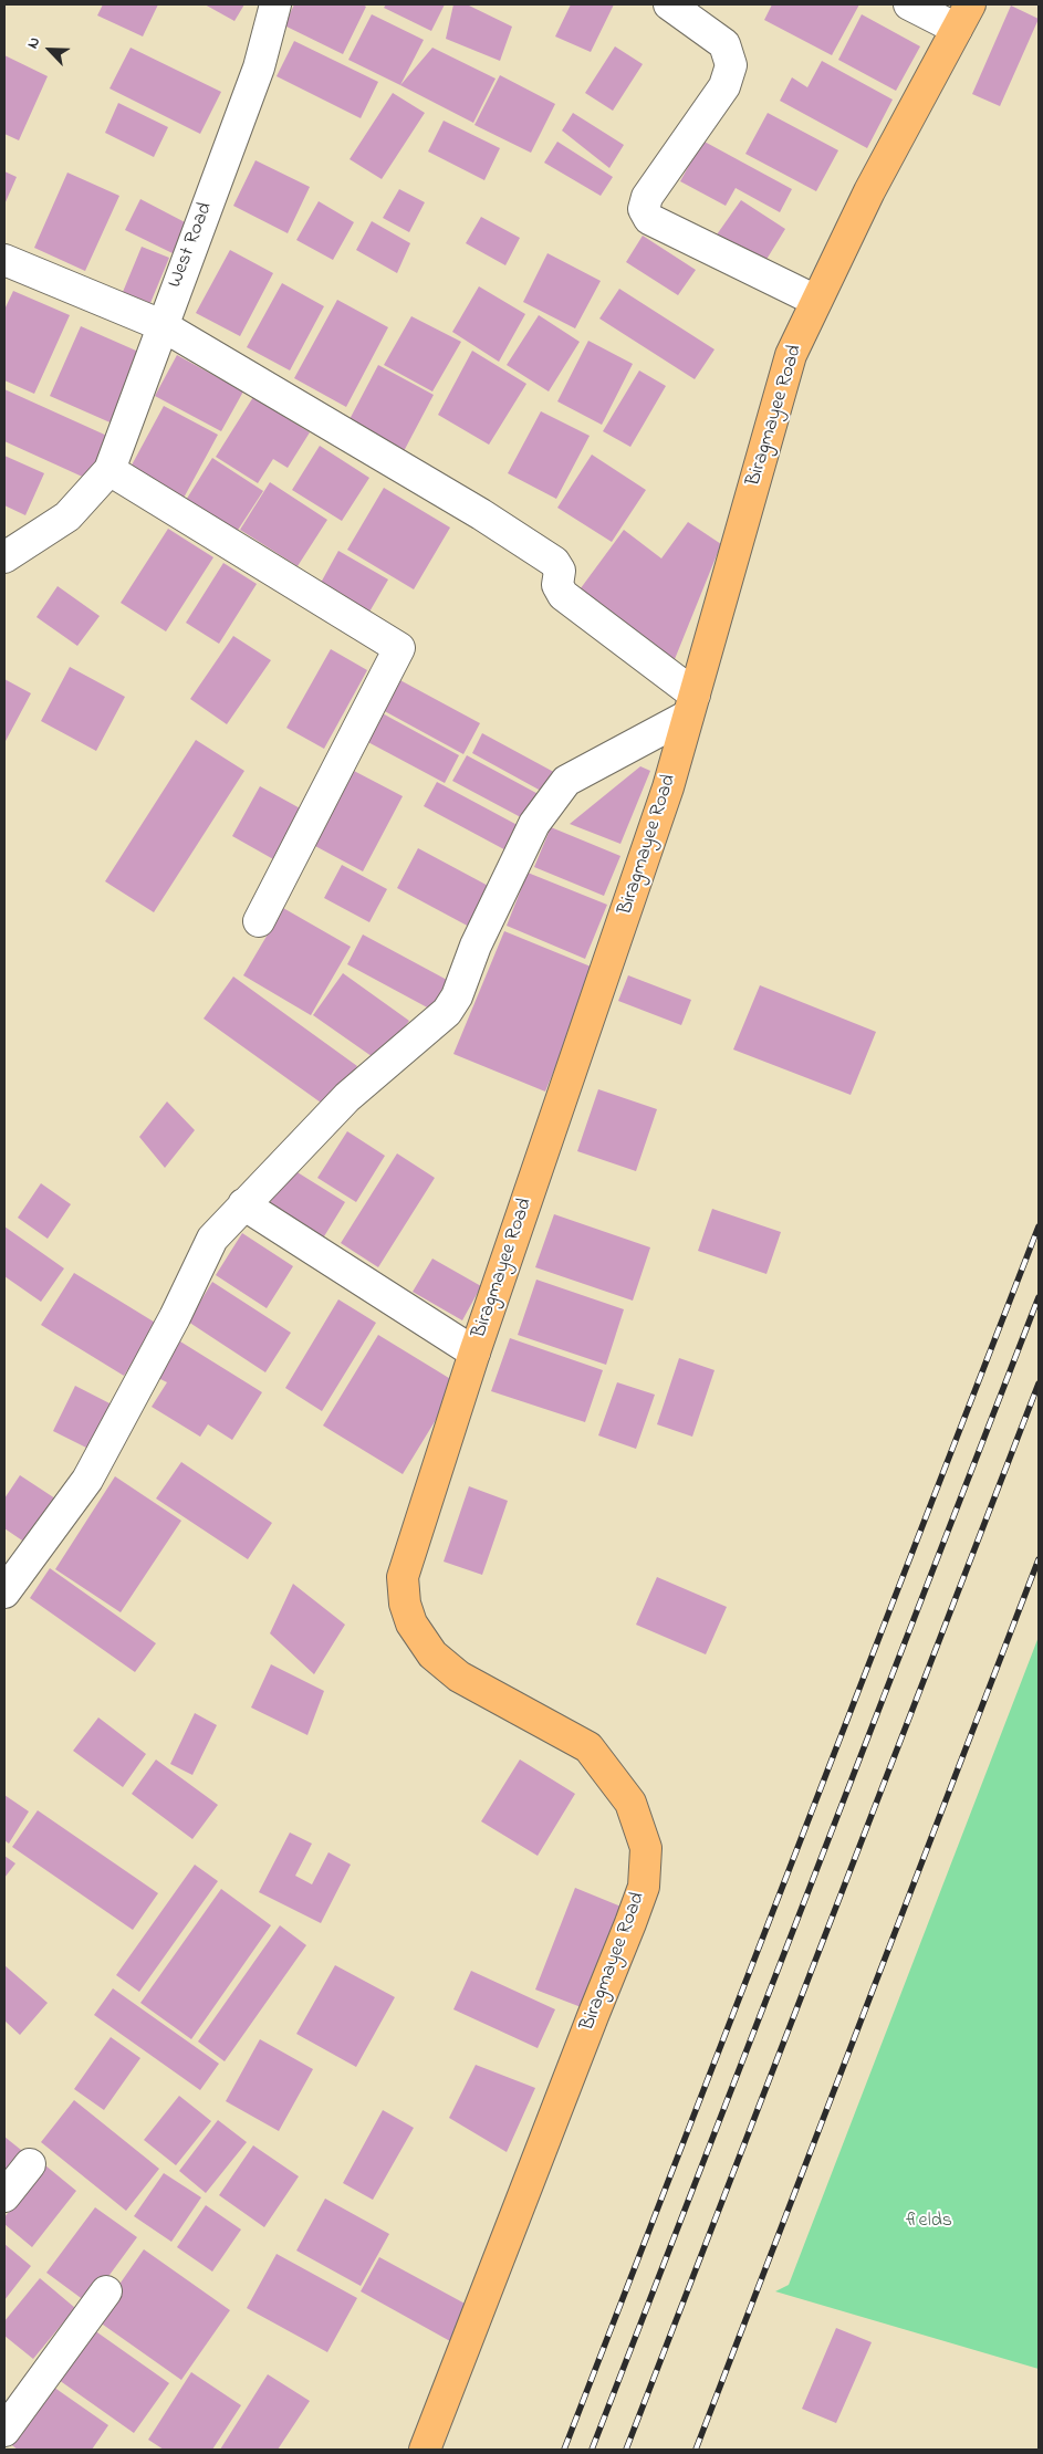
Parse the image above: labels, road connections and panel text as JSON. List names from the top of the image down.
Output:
{
  "streets": {
    "main road": ["Biragmayee Road"],
    "street": ["West Road"]
  },
  "parks": ["fields"],
  "north": "top left"
}
